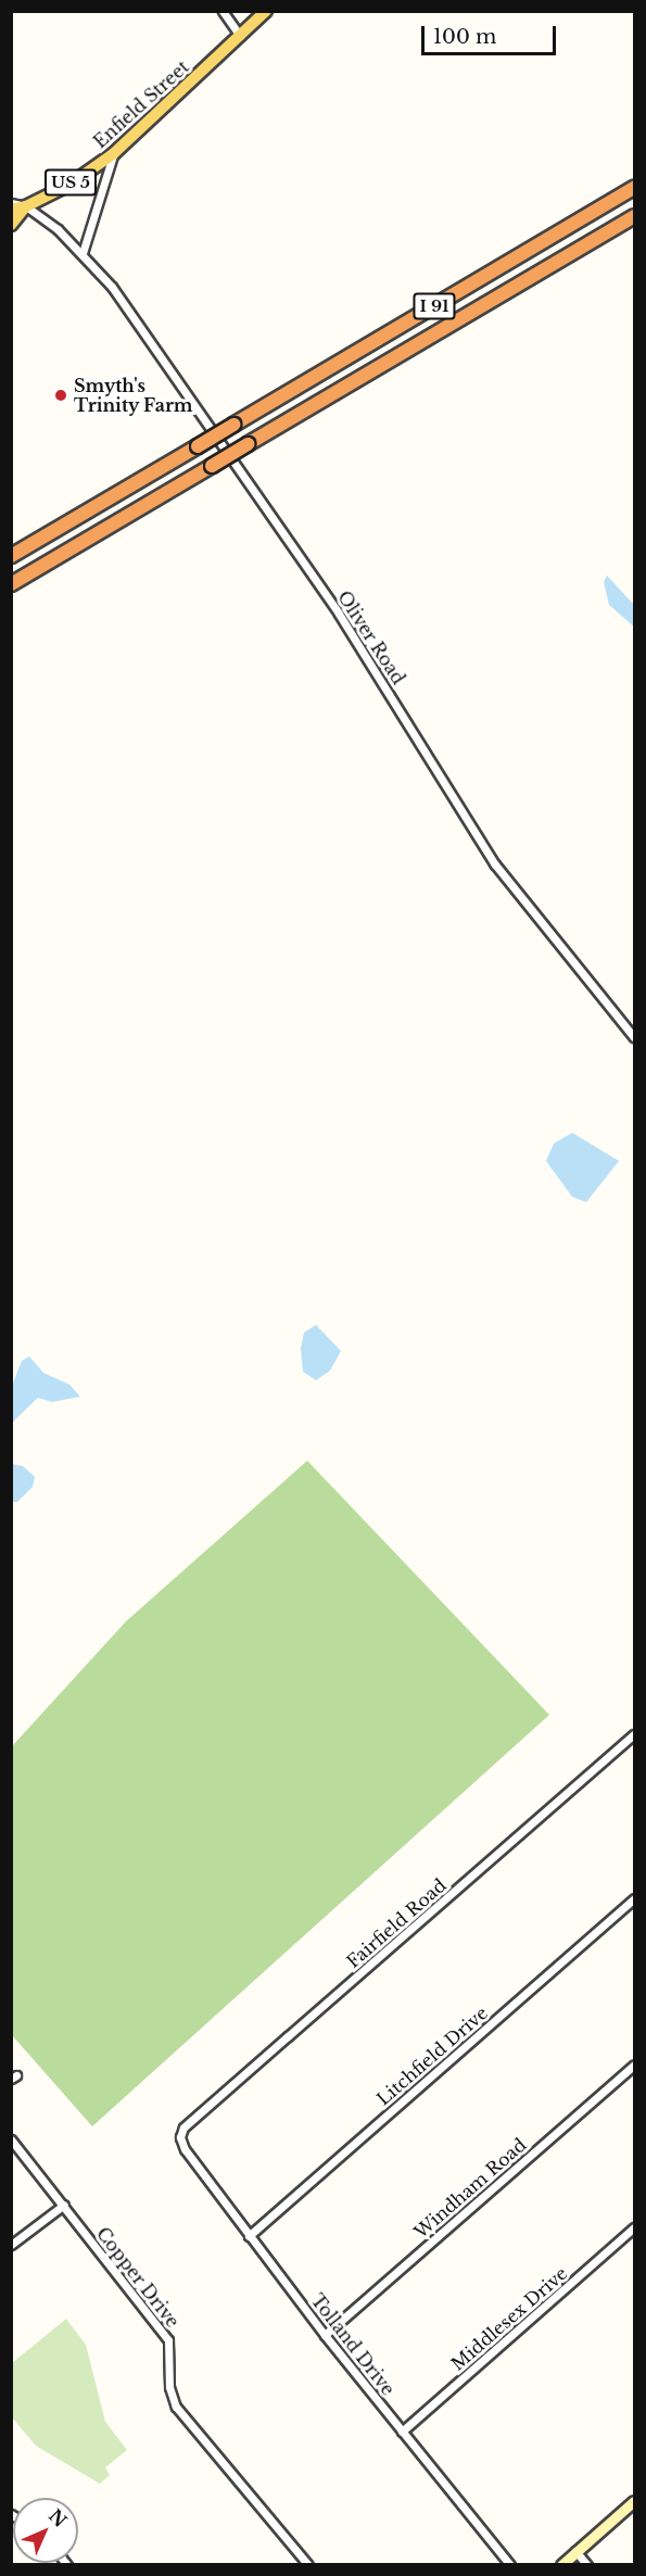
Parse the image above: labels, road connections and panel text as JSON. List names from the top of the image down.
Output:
{
  "streets": {
    "highway": ["I 91"],
    "main road": ["Enfield Street", "US 5"],
    "street": [
      "Oliver Road",
      "Fairfield Road",
      "Litchfield Drive",
      "Windham Road",
      "Copper Drive",
      "Middlesex Drive",
      "Tolland Drive"
    ]
  },
  "crossings": [
    ["Enfield Street", "US 5"],
    ["Enfield Street", "Oliver Road"],
    ["US 5", "Oliver Road"],
    ["Fairfield Road", "Tolland Drive"],
    ["Litchfield Drive", "Tolland Drive"],
    ["Windham Road", "Tolland Drive"],
    ["Middlesex Drive", "Tolland Drive"]
  ],
  "places": ["Smyth's Trinity Farm"],
  "scale_bar": "100 m",
  "north": "top right"
}
